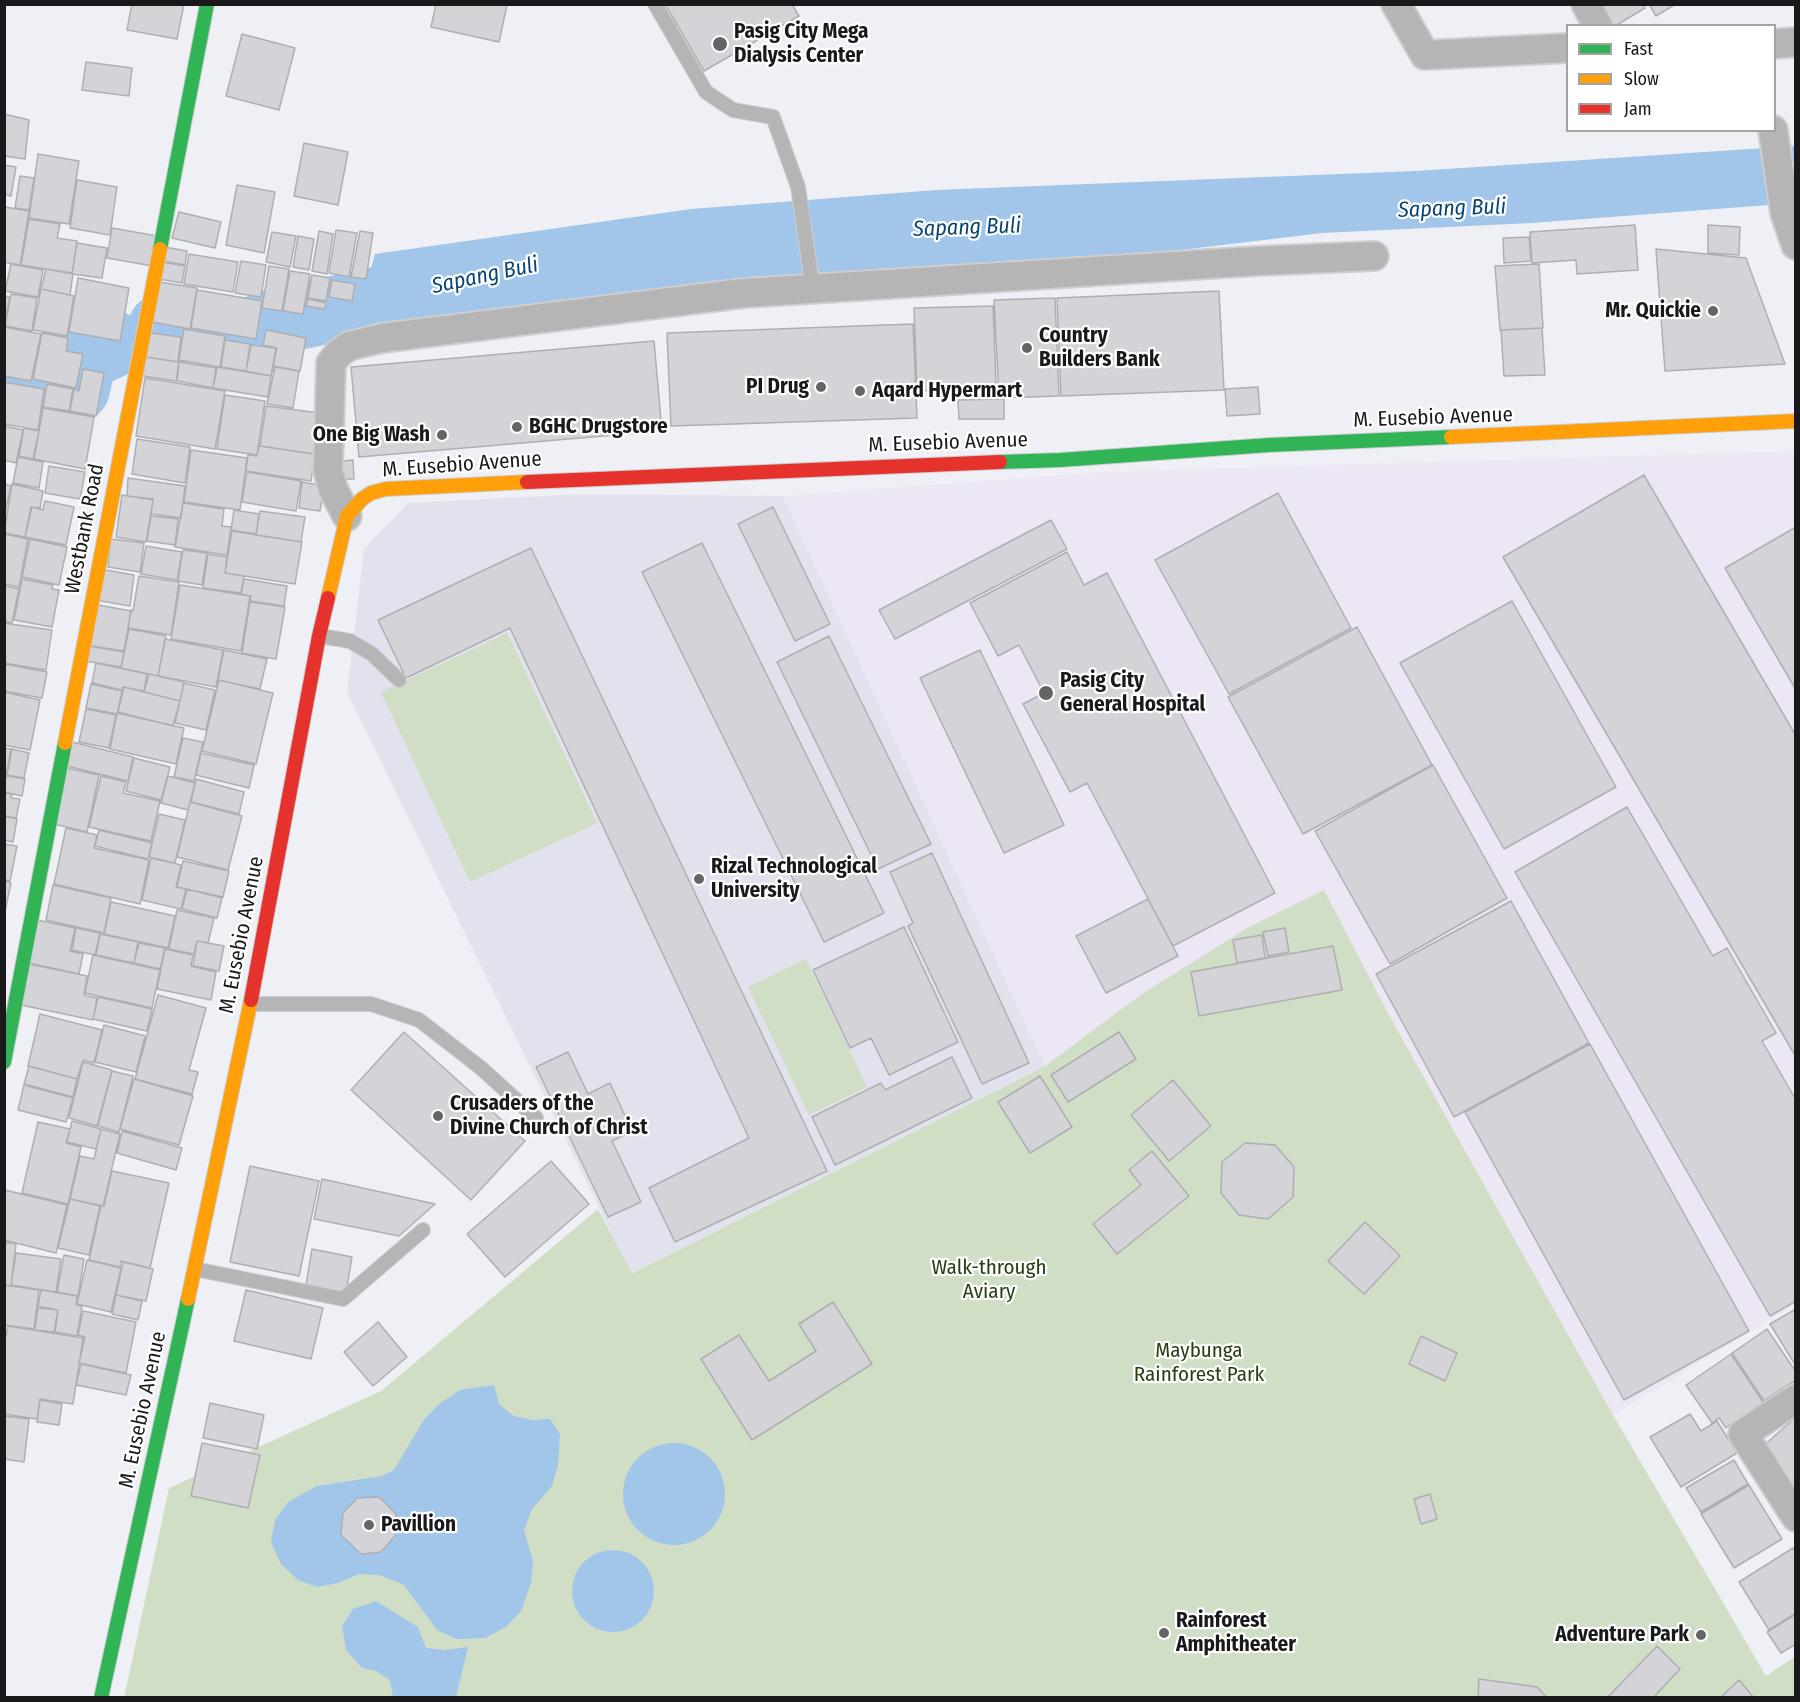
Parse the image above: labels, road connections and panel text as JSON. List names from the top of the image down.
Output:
{
  "streets": {
    "street": ["M. Eusebio Avenue", "Westbank Road"]
  },
  "water": ["Sapang Buli"],
  "parks": ["Walk-through Aviary", "Maybunga Rainforest Park"],
  "places": [
    "Pasig City Mega Dialysis Center",
    "Mr. Quickie",
    "Country Builders Bank",
    "PI Drug",
    "Aqard Hypermart",
    "BGHC Drugstore",
    "One Big Wash",
    "Pasig City General Hospital",
    "Rizal Technological University",
    "Crusaders of the Divine Church of Christ",
    "Pavillion",
    "Rainforest Amphitheater",
    "Adventure Park"
  ],
  "legend": ["Fast", "Slow", "Jam"]
}
